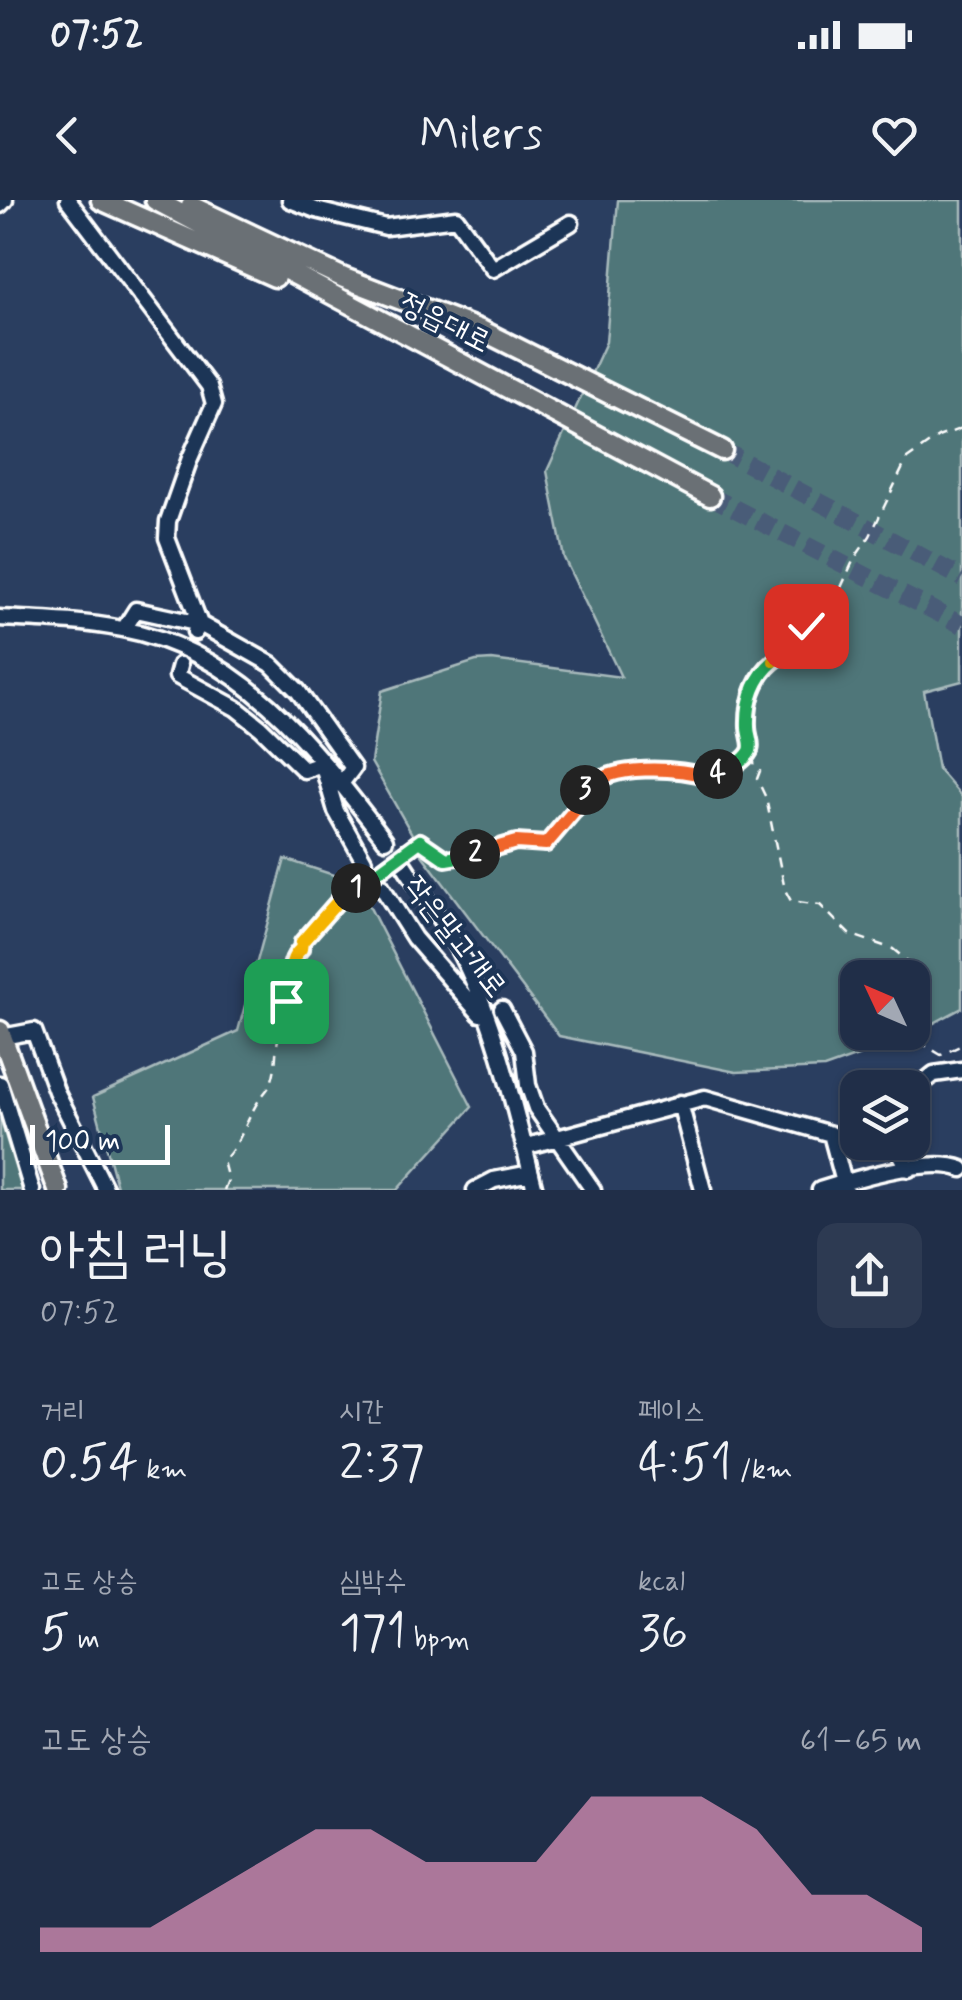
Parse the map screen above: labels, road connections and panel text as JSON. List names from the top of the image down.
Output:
{
  "streets": {
    "main road": ["정읍대로"],
    "street": ["작은말고개로"]
  },
  "scale_bar": "100 m",
  "north": "top left",
  "page": {
    "status": "07:52",
    "header": "Milers",
    "pins": [
      "4",
      "3",
      "2",
      "1"
    ],
    "scale": "100 m",
    "heading": ["아침 러닝", "07:52"],
    "stats": [
      ["거리", "0.54 km"],
      ["시간", "2:37"],
      ["페이스", "4:51 /km"],
      ["고도 상승", "5 m"],
      ["심박수", "171 bpm"],
      ["kcal", "36"]
    ],
    "chart": ["고도 상승", "61–65 m"]
  }
}
